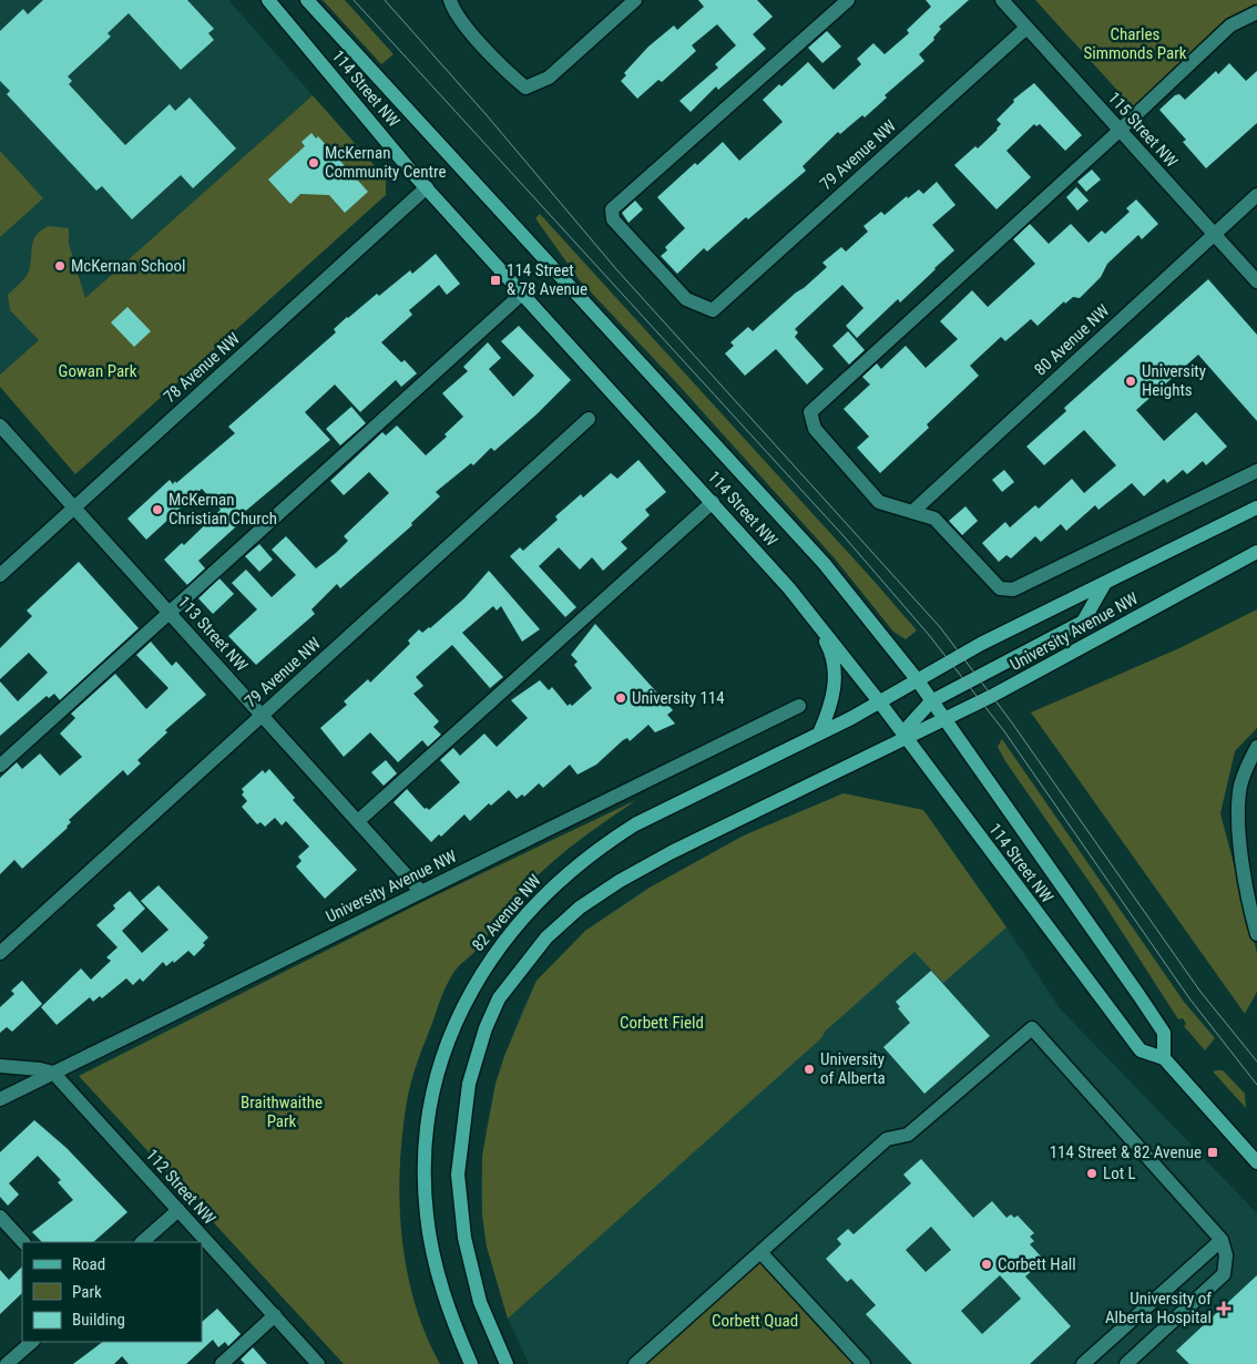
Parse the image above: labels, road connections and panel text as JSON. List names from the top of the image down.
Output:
{
  "streets": {
    "main road": ["114 Street NW", "University Avenue NW", "82 Avenue NW"],
    "street": [
      "115 Street NW",
      "79 Avenue NW",
      "80 Avenue NW",
      "78 Avenue NW",
      "113 Street NW",
      "112 Street NW"
    ]
  },
  "crossings": [
    ["114 Street NW", "78 Avenue NW"],
    ["114 Street NW", "University Avenue NW"],
    ["114 Street NW", "82 Avenue NW"],
    ["115 Street NW", "79 Avenue NW"],
    ["115 Street NW", "80 Avenue NW"],
    ["79 Avenue NW", "113 Street NW"],
    ["78 Avenue NW", "113 Street NW"],
    ["University Avenue NW", "113 Street NW"],
    ["University Avenue NW", "82 Avenue NW"],
    ["University Avenue NW", "112 Street NW"]
  ],
  "parks": [
    "Charles Simmonds Park",
    "Gowan Park",
    "Corbett Field",
    "Braithwaithe Park",
    "Corbett Quad"
  ],
  "places": {
    "other": [
      "McKernan Community Centre",
      "McKernan School",
      "University Heights",
      "McKernan Christian Church",
      "University 114",
      "University of Alberta",
      "Lot L",
      "Corbett Hall"
    ],
    "transit": ["114 Street & 78 Avenue", "114 Street & 82 Avenue"],
    "health": ["University of Alberta Hospital"]
  },
  "legend": ["Road", "Park", "Building"]
}
